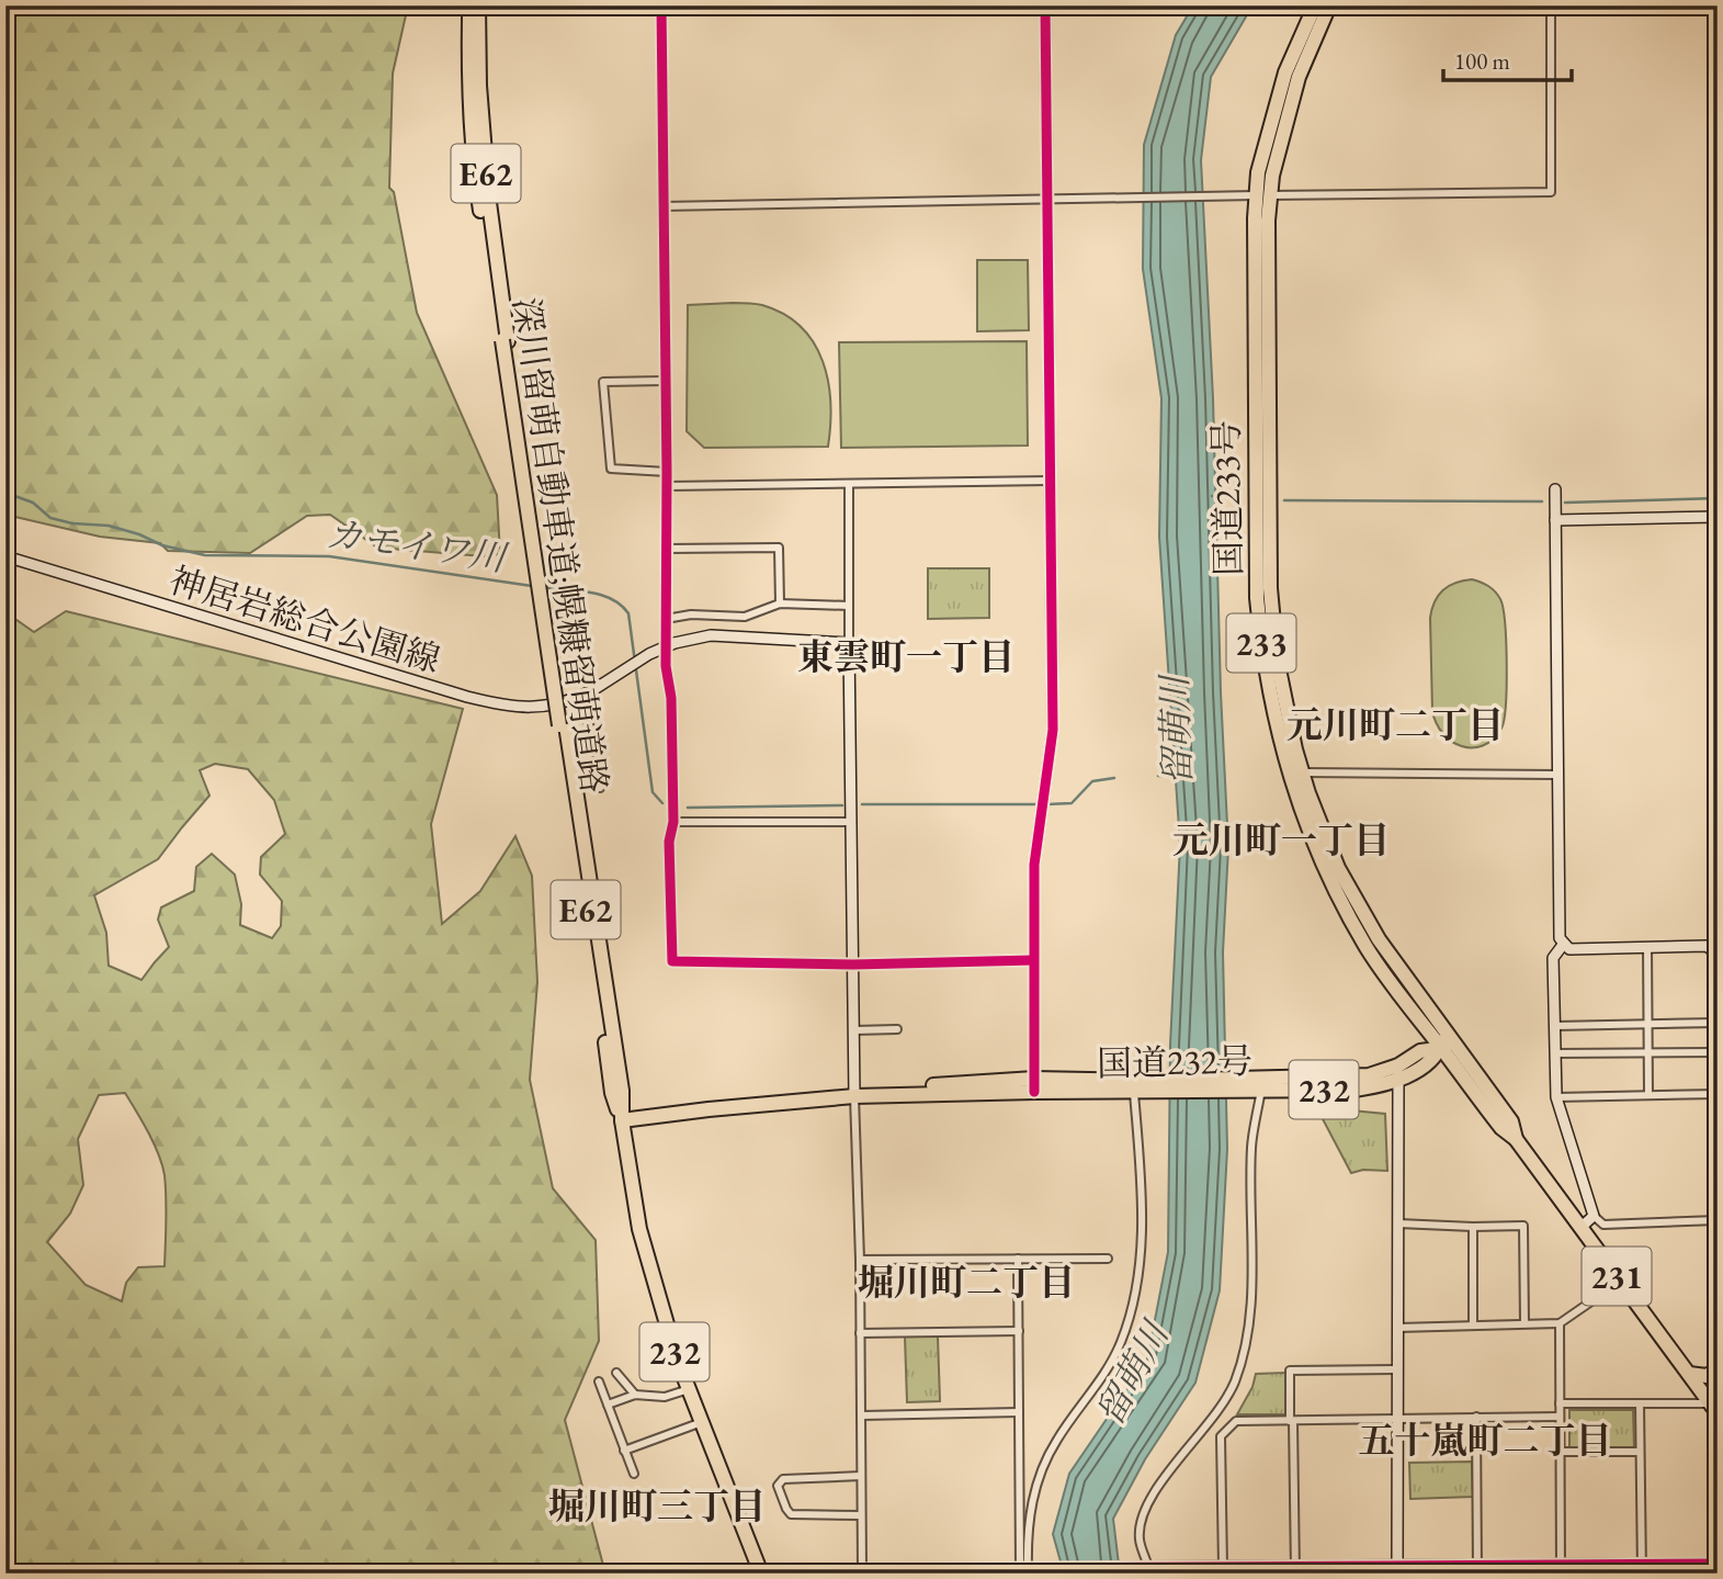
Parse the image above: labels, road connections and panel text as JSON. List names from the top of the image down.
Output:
{
  "streets": {
    "highway": [
      "E62",
      "国道233号",
      "深川留萌自動車道;幌糠留萌道路",
      "233",
      "国道232号",
      "232",
      "231"
    ],
    "street": ["神居岩総合公園線"]
  },
  "crossings": [
    ["国道233号", "国道232号"],
    ["国道233号", "231"],
    ["深川留萌自動車道;幌糠留萌道路", "国道232号"],
    ["深川留萌自動車道;幌糠留萌道路", "232"],
    ["国道232号", "232"],
    ["国道232号", "231"]
  ],
  "districts": [
    "東雲町一丁目",
    "元川町二丁目",
    "元川町一丁目",
    "堀川町二丁目",
    "五十嵐町二丁目",
    "堀川町三丁目"
  ],
  "water": ["カモイワ川", "留萌川"],
  "scale_bar": "100 m"
}
